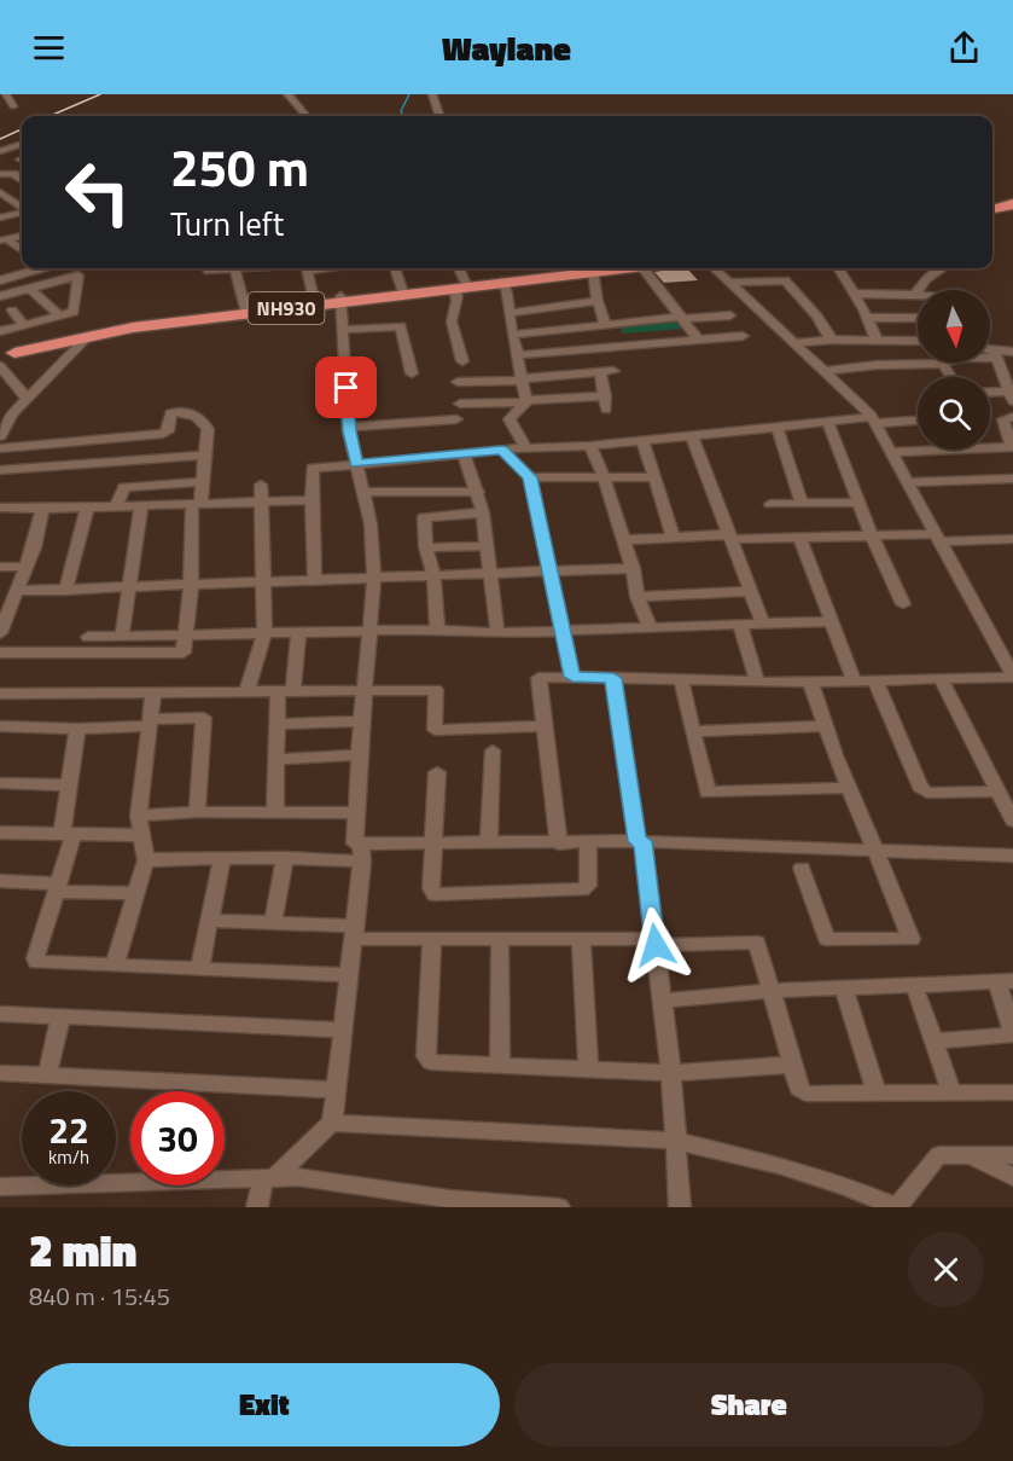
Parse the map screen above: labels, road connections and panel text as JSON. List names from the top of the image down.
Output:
{
  "streets": {
    "highway": ["NH930"]
  },
  "north": "bottom",
  "page": {
    "header": "Waylane",
    "turn": ["250 m", "Turn left"],
    "speed": "22 km/h",
    "limit": "30",
    "heading": ["2 min", "840 m · 15:45"],
    "buttons": ["Exit", "Share"]
  }
}
